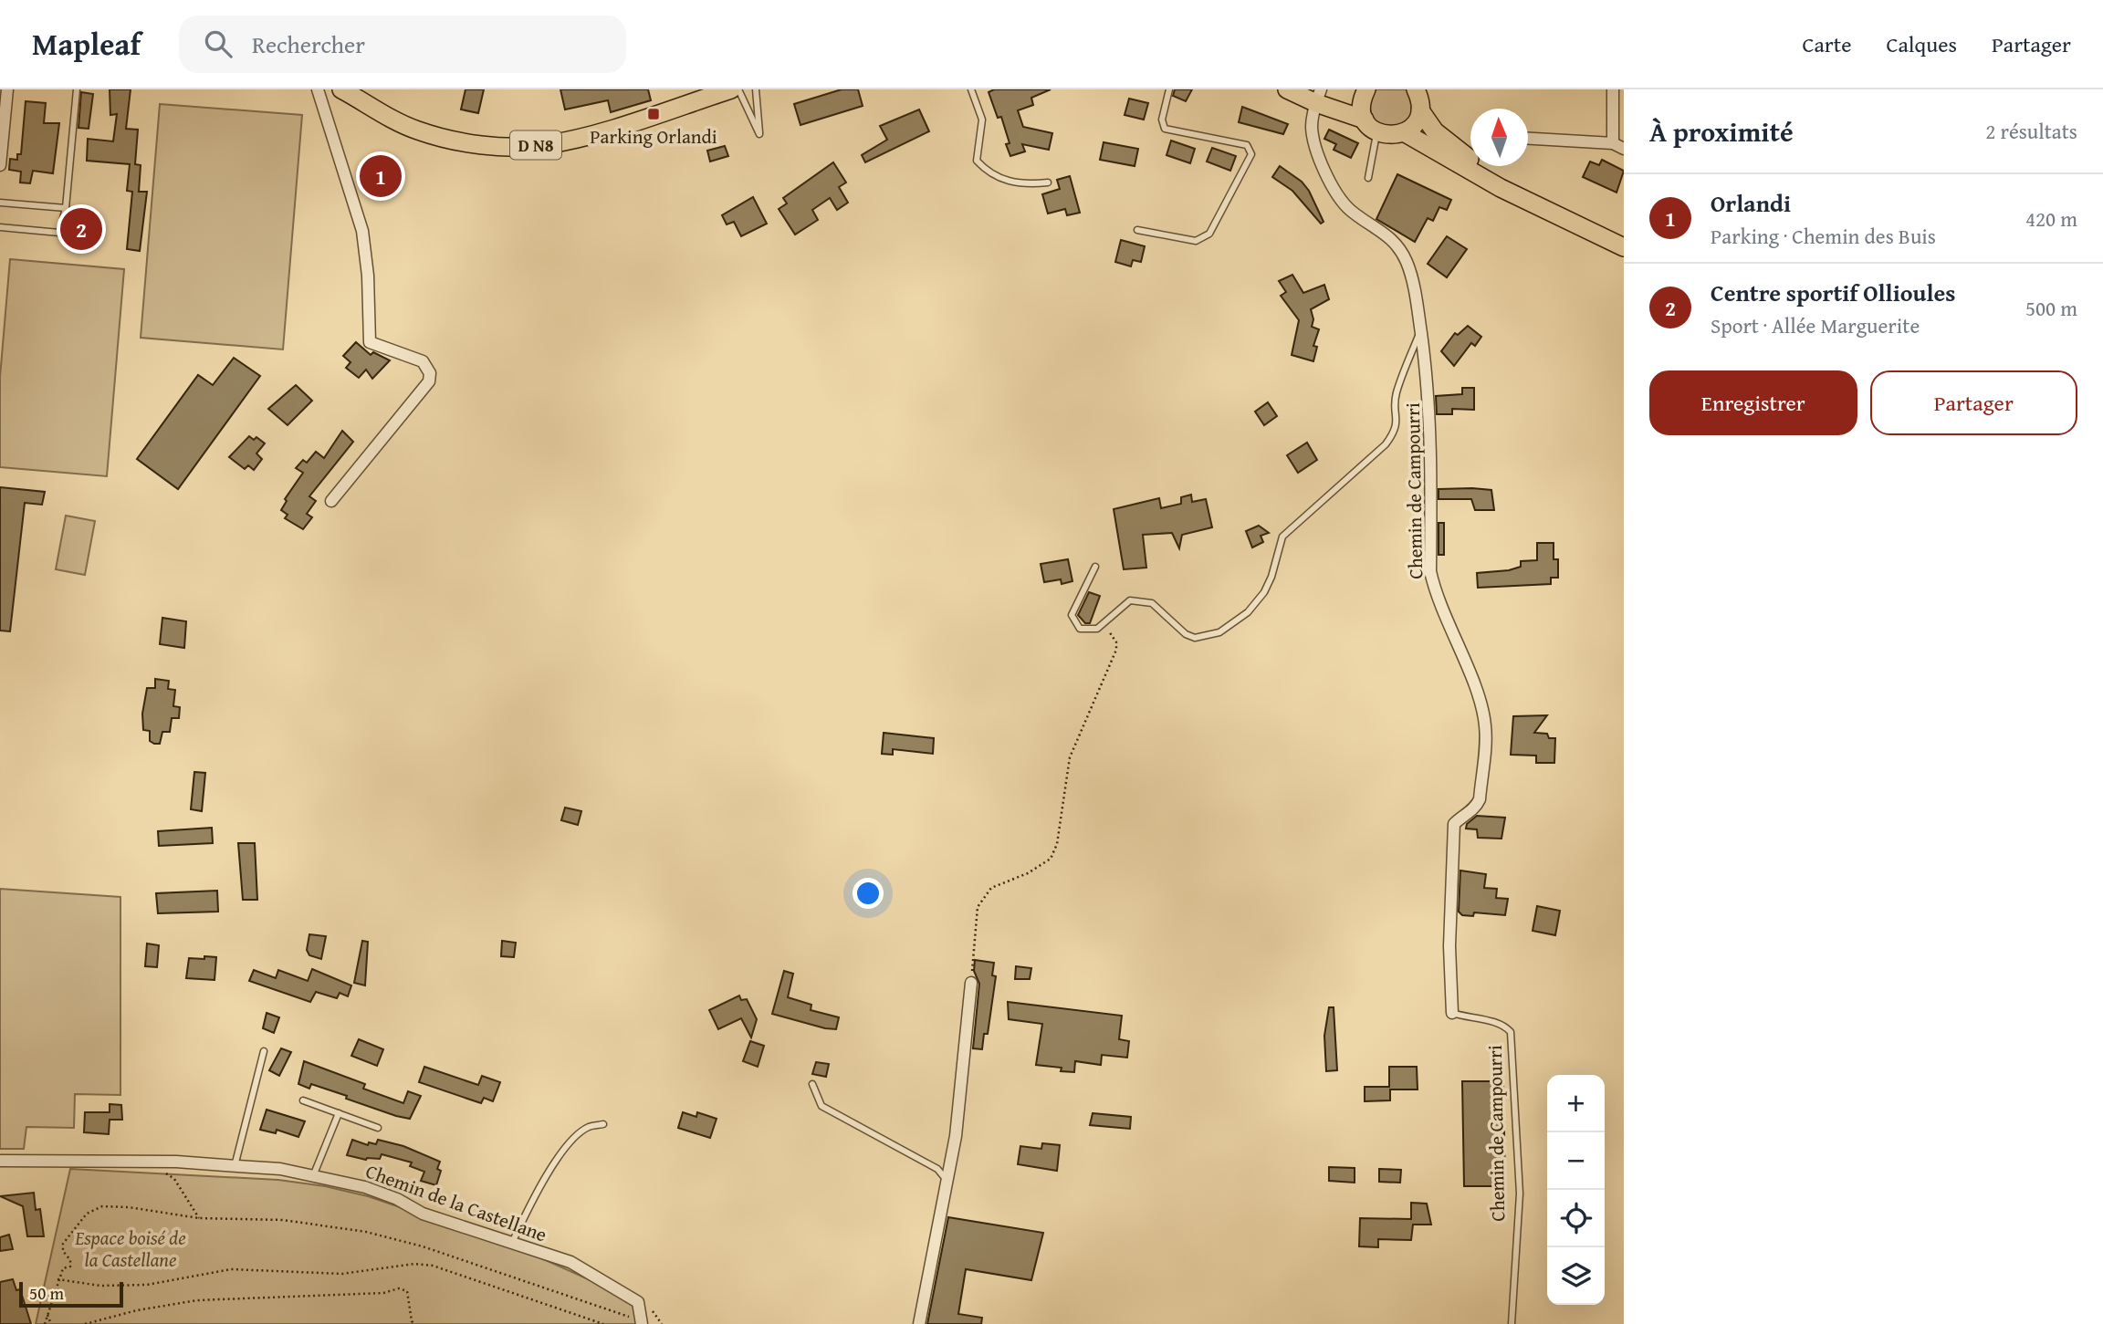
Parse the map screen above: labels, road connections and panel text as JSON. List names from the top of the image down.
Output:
{
  "streets": {
    "main road": ["D N8"],
    "street": ["Chemin de Campourri", "Chemin de la Castellane"]
  },
  "parks": ["Espace boisé de la Castellane"],
  "places": {
    "transit": ["Parking Orlandi"]
  },
  "scale_bar": "50 m",
  "north": "top",
  "page": {
    "header": "Mapleaf",
    "search": "Rechercher",
    "nav": ["Carte", "Calques", "Partager"],
    "heading": ["À proximité", "2 résultats"],
    "pins": ["1", "2"],
    "list": [
      {
        "mark": "1",
        "name": "Orlandi",
        "note": "Parking · Chemin des Buis",
        "value": "420 m"
      },
      {
        "mark": "2",
        "name": "Centre sportif Ollioules",
        "note": "Sport · Allée Marguerite",
        "value": "500 m"
      }
    ],
    "buttons": ["Enregistrer", "Partager"],
    "map_buttons": ["+", "−"],
    "scale": "50 m"
  }
}
